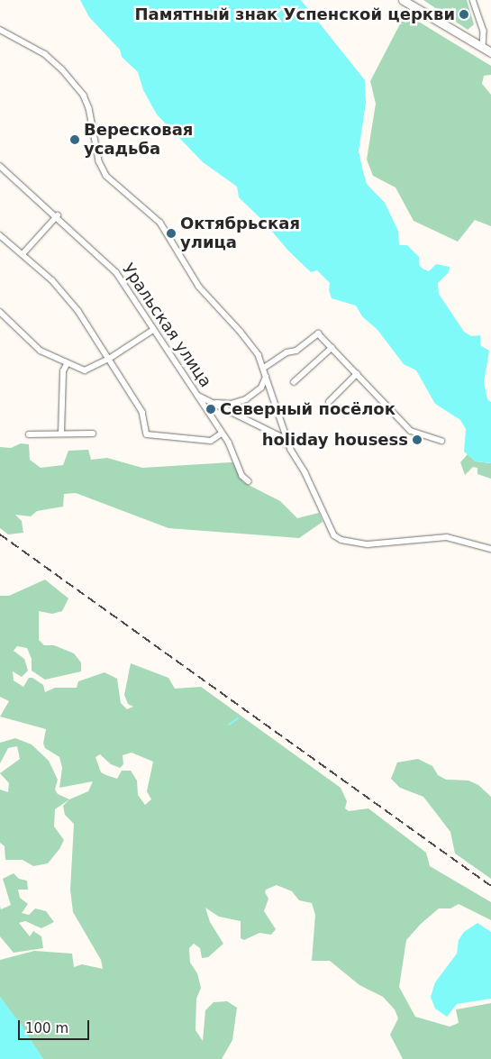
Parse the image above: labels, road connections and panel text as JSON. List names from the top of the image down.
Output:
{
  "streets": {
    "street": ["Уральская улица"]
  },
  "places": [
    "Памятный знак Успенской церкви",
    "Вересковая усадьба",
    "Октябрьская улица",
    "Северный посёлок",
    "holiday housess"
  ],
  "scale_bar": "100 m"
}
